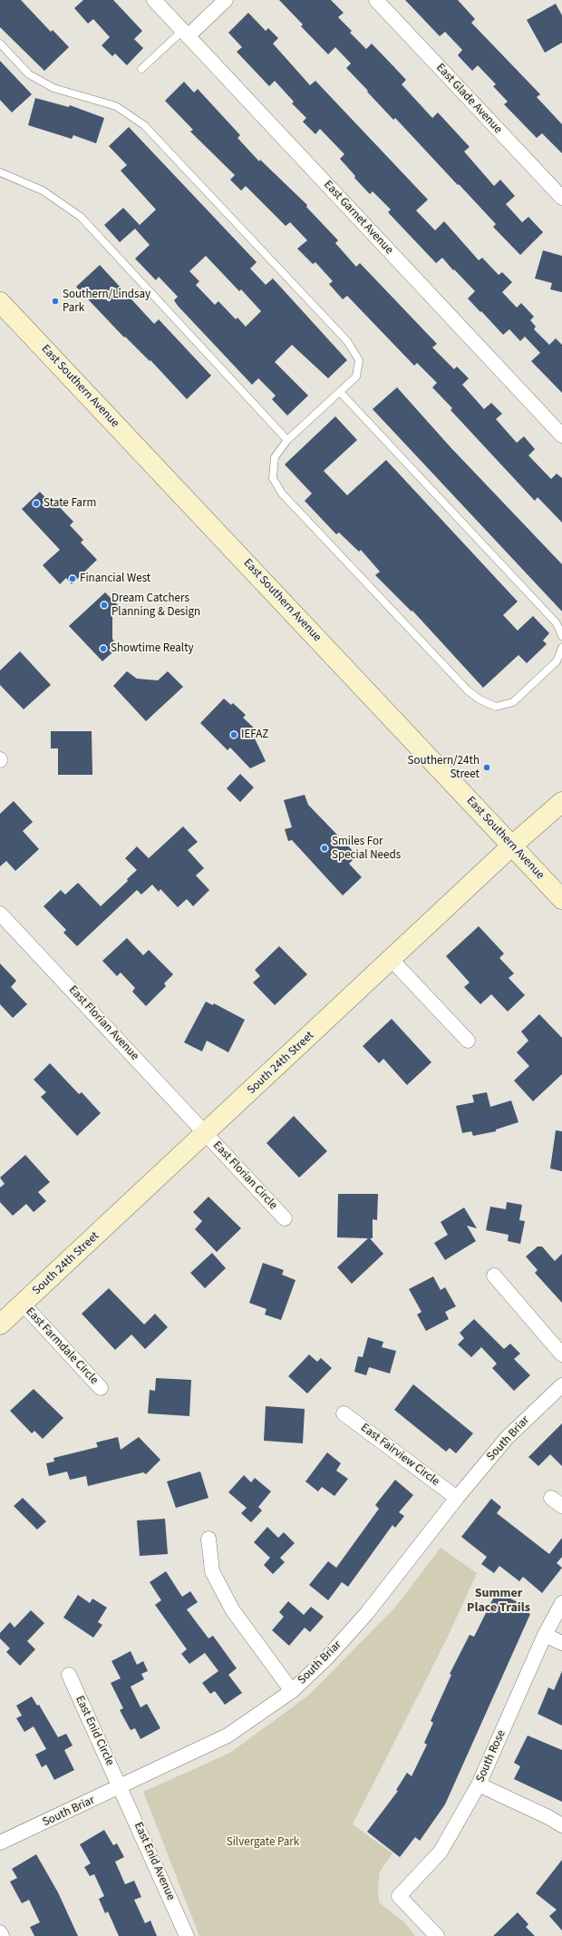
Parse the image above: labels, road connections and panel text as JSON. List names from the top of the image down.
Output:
{
  "streets": {
    "main road": ["East Southern Avenue", "South 24th Street"],
    "street": [
      "East Glade Avenue",
      "East Garnet Avenue",
      "East Florian Avenue",
      "East Florian Circle",
      "East Farmdale Circle",
      "South Briar",
      "East Fairview Circle",
      "East Enid Circle",
      "South Rose",
      "East Enid Avenue"
    ]
  },
  "crossings": [
    ["East Southern Avenue", "South 24th Street"],
    ["East Florian Avenue", "South 24th Street"],
    ["East Florian Avenue", "East Florian Circle"],
    ["South 24th Street", "East Florian Circle"],
    ["South 24th Street", "East Farmdale Circle"],
    ["South Briar", "East Fairview Circle"],
    ["South Briar", "East Enid Circle"],
    ["South Briar", "East Enid Avenue"],
    ["East Enid Circle", "East Enid Avenue"]
  ],
  "districts": ["Summer Place Trails"],
  "parks": ["Silvergate Park"],
  "places": [
    "Southern/Lindsay Park",
    "State Farm",
    "Financial West",
    "Dream Catchers Planning & Design",
    "Showtime Realty",
    "IEFAZ",
    "Southern/24th Street",
    "Smiles For Special Needs"
  ]
}
